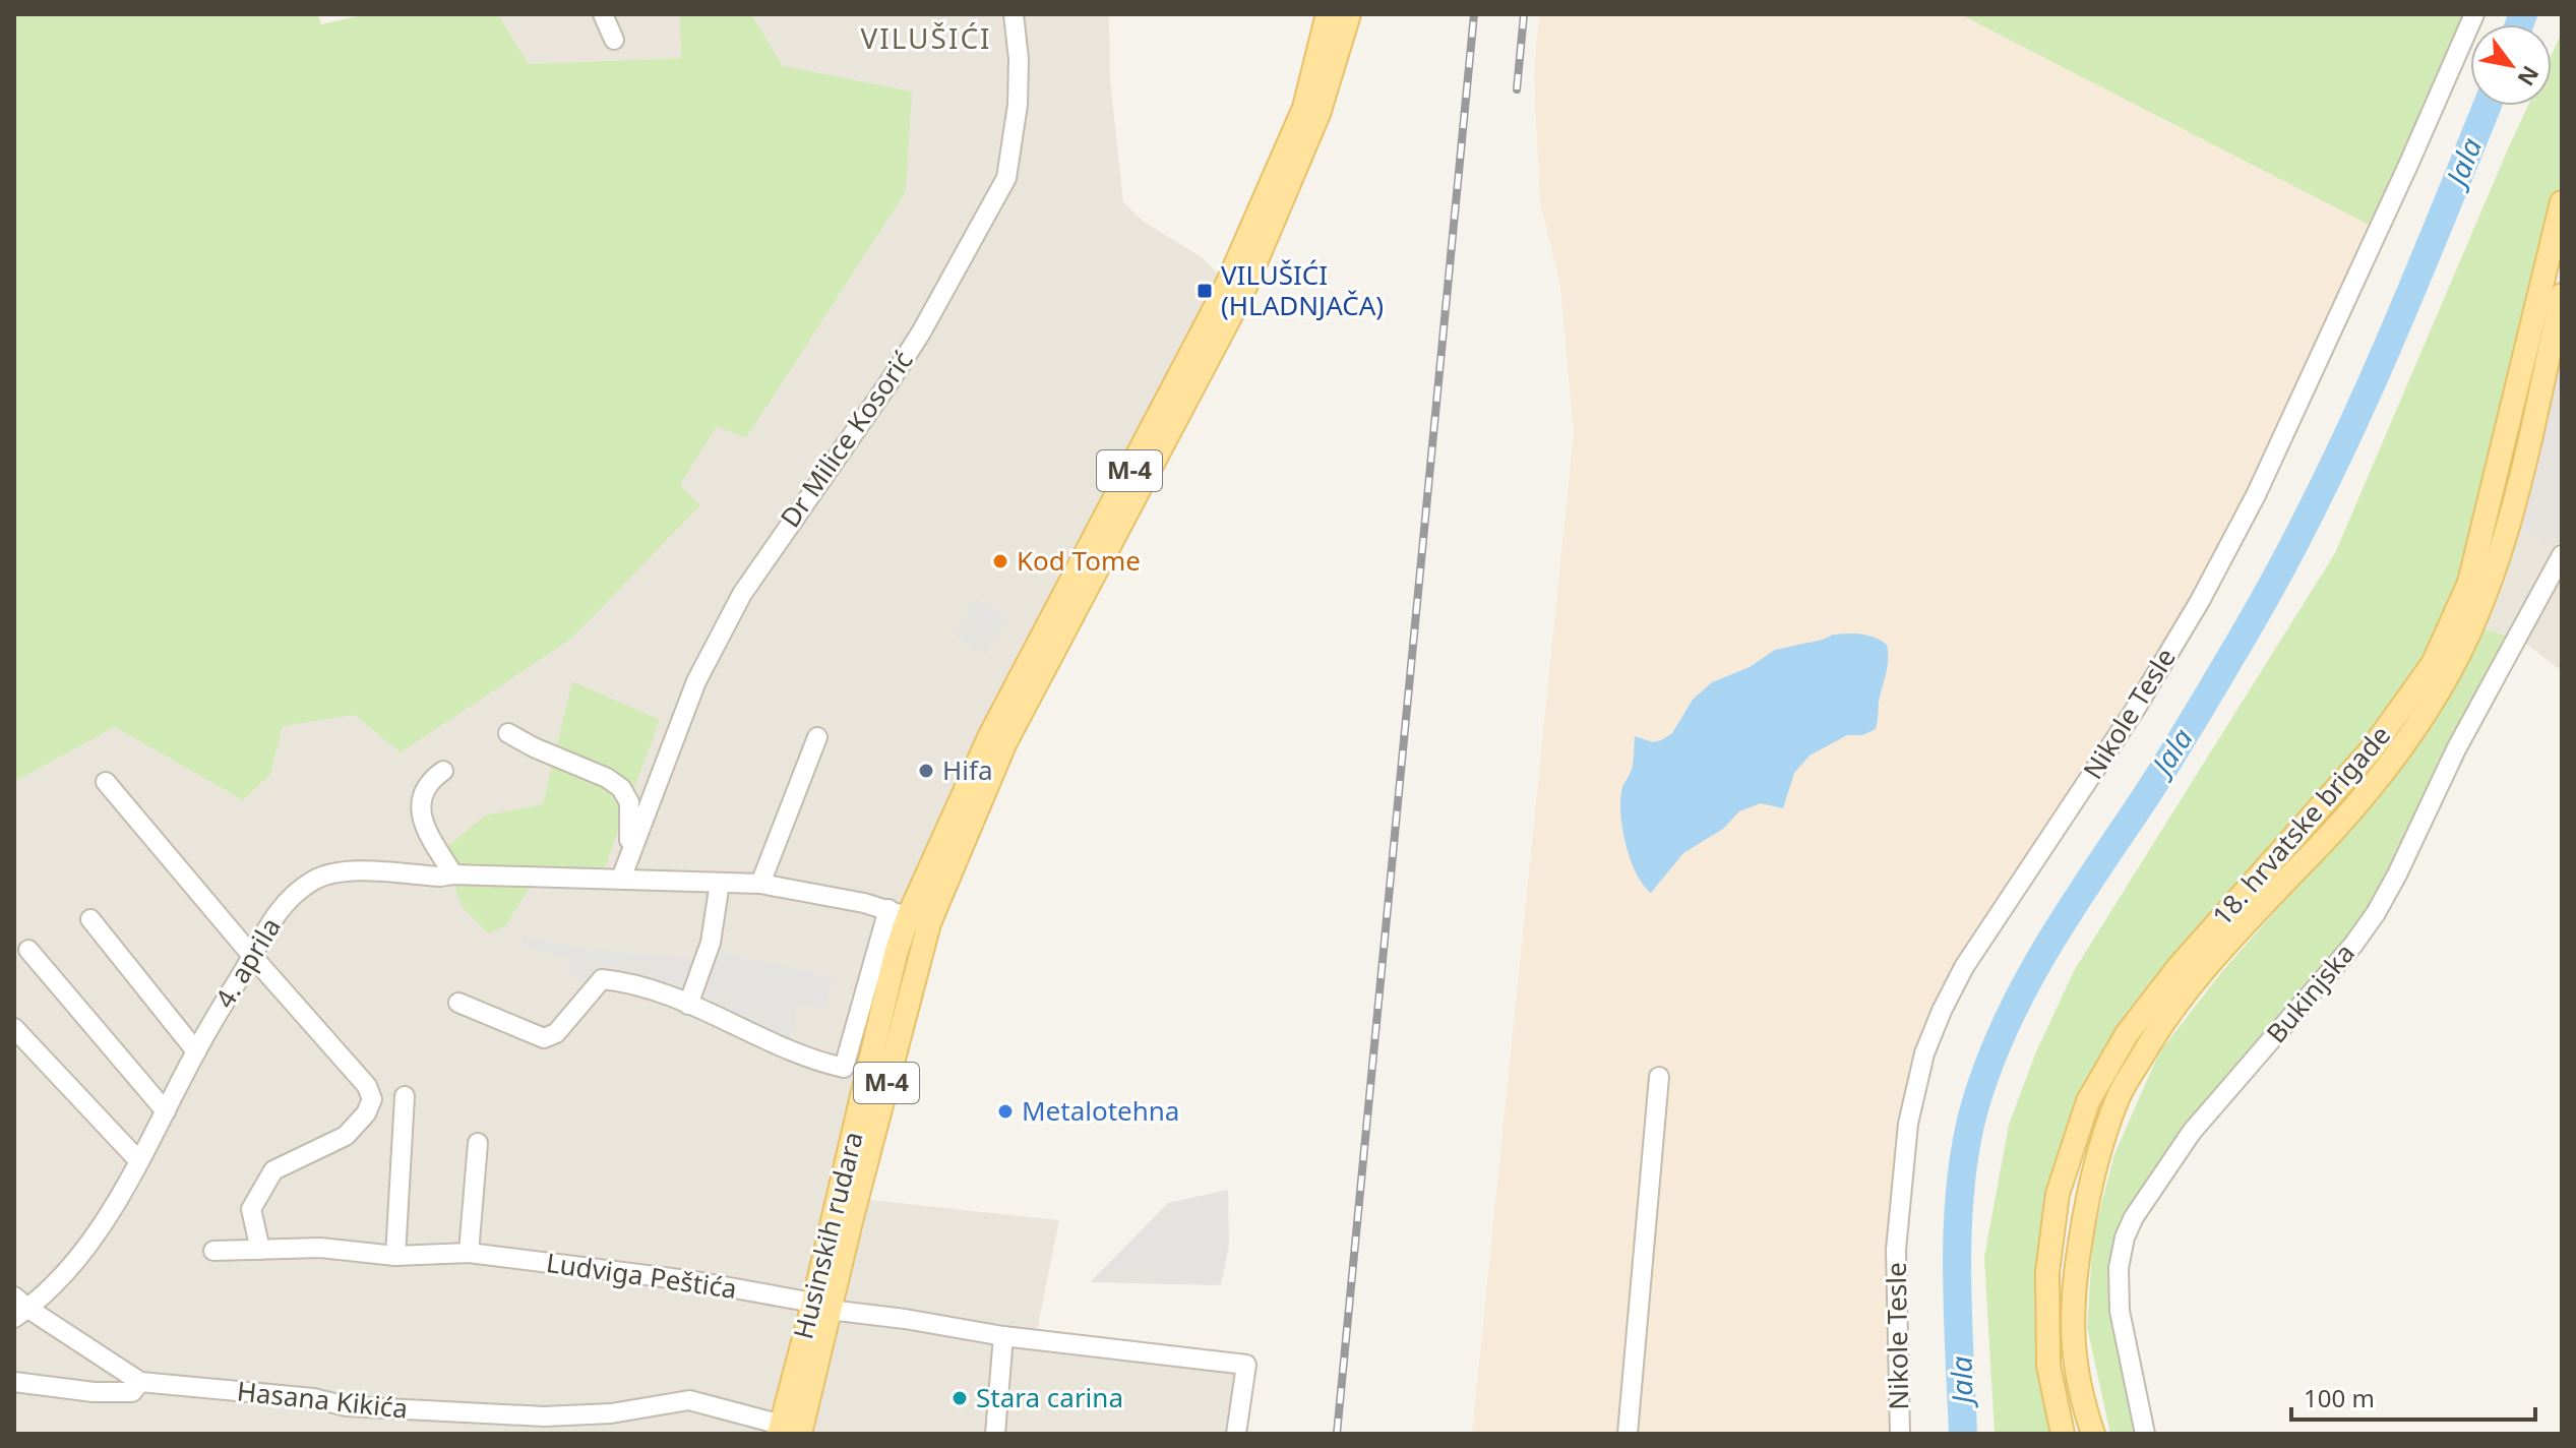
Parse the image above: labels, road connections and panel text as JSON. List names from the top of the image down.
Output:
{
  "streets": {
    "main road": ["M-4", "18. hrvatske brigade", "Husinskih rudara"],
    "street": [
      "Dr Milice Kosorić",
      "Nikole Tesle",
      "4. aprila",
      "Bukinjska",
      "Ludviga Peštića",
      "Hasana Kikića"
    ]
  },
  "crossings": [
    ["Dr Milice Kosorić", "4. aprila"],
    ["4. aprila", "Husinskih rudara"],
    ["4. aprila", "Hasana Kikića"],
    ["Husinskih rudara", "Ludviga Peštića"],
    ["Husinskih rudara", "Hasana Kikića"]
  ],
  "districts": ["VILUŠIĆI"],
  "water": ["Jala"],
  "places": {
    "transit": ["VILUŠIĆI (HLADNJAČA)"],
    "other": [
      "Kod Tome",
      "Hifa",
      "Metalotehna",
      "Stara carina"
    ]
  },
  "scale_bar": "100 m",
  "north": "bottom right"
}
